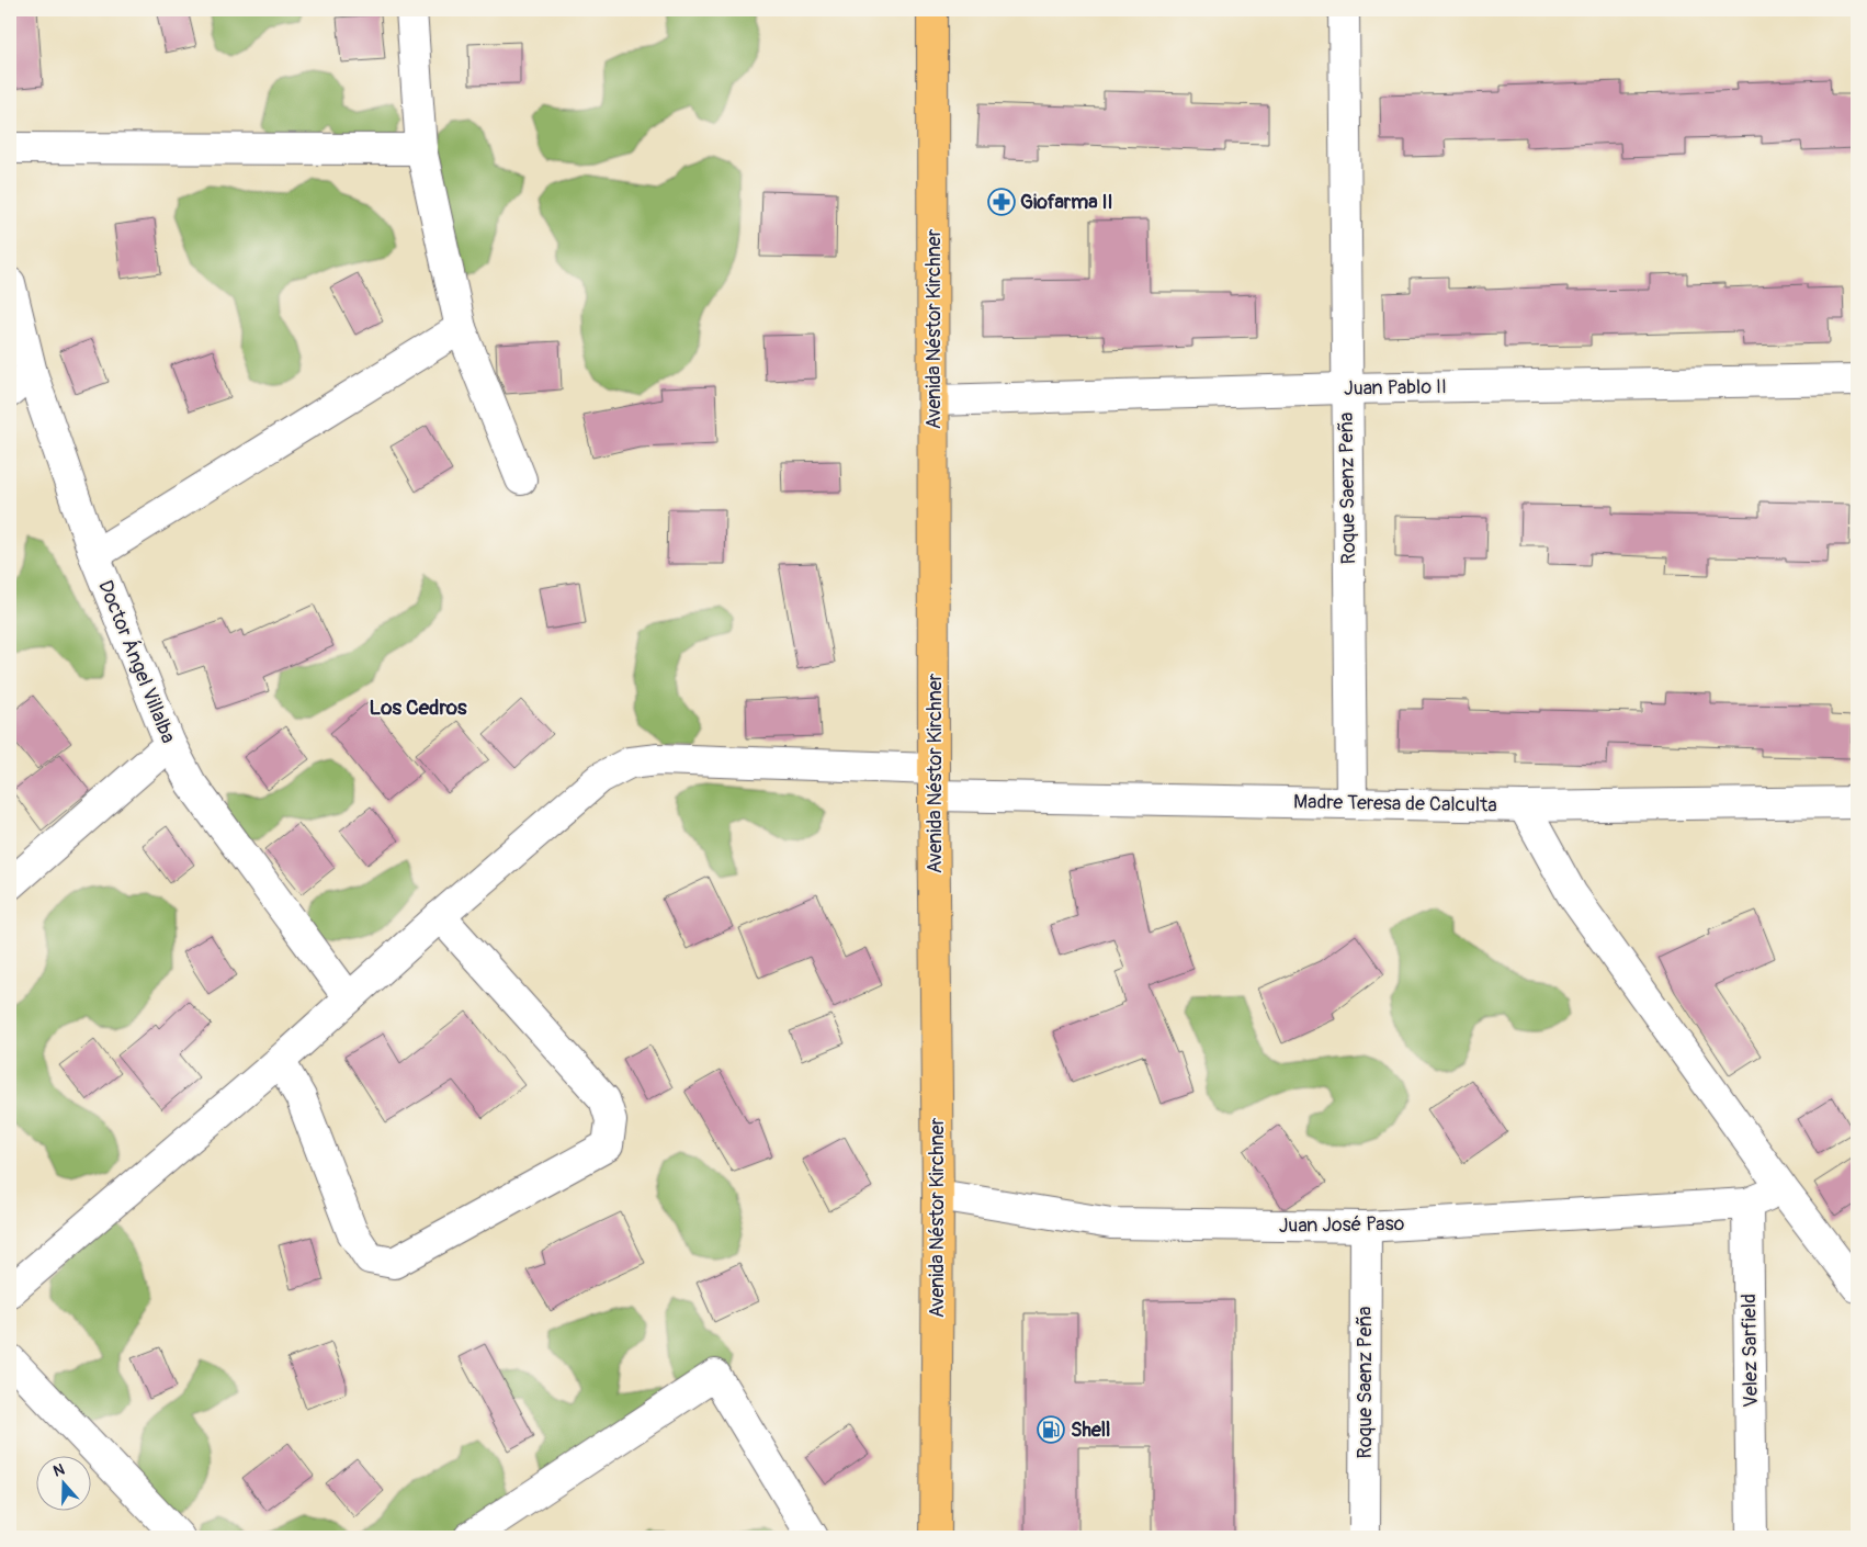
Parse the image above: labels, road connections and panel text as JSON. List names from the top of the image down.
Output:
{
  "streets": {
    "main road": ["Avenida Néstor Kirchner"],
    "street": [
      "Juan Pablo II",
      "Roque Saenz Peña",
      "Doctor Ángel Villalba",
      "Madre Teresa de Calculta",
      "Juan José Paso",
      "Velez Sarfield"
    ]
  },
  "crossings": [
    ["Avenida Néstor Kirchner", "Juan Pablo II"],
    ["Avenida Néstor Kirchner", "Madre Teresa de Calculta"],
    ["Avenida Néstor Kirchner", "Juan José Paso"],
    ["Juan Pablo II", "Roque Saenz Peña"],
    ["Roque Saenz Peña", "Madre Teresa de Calculta"],
    ["Roque Saenz Peña", "Juan José Paso"],
    ["Doctor Ángel Villalba", "Madre Teresa de Calculta"],
    ["Juan José Paso", "Velez Sarfield"]
  ],
  "districts": ["Los Cedros"],
  "places": {
    "pharmacy": ["Giofarma II"],
    "fuel station": ["Shell"]
  },
  "north": "top"
}
